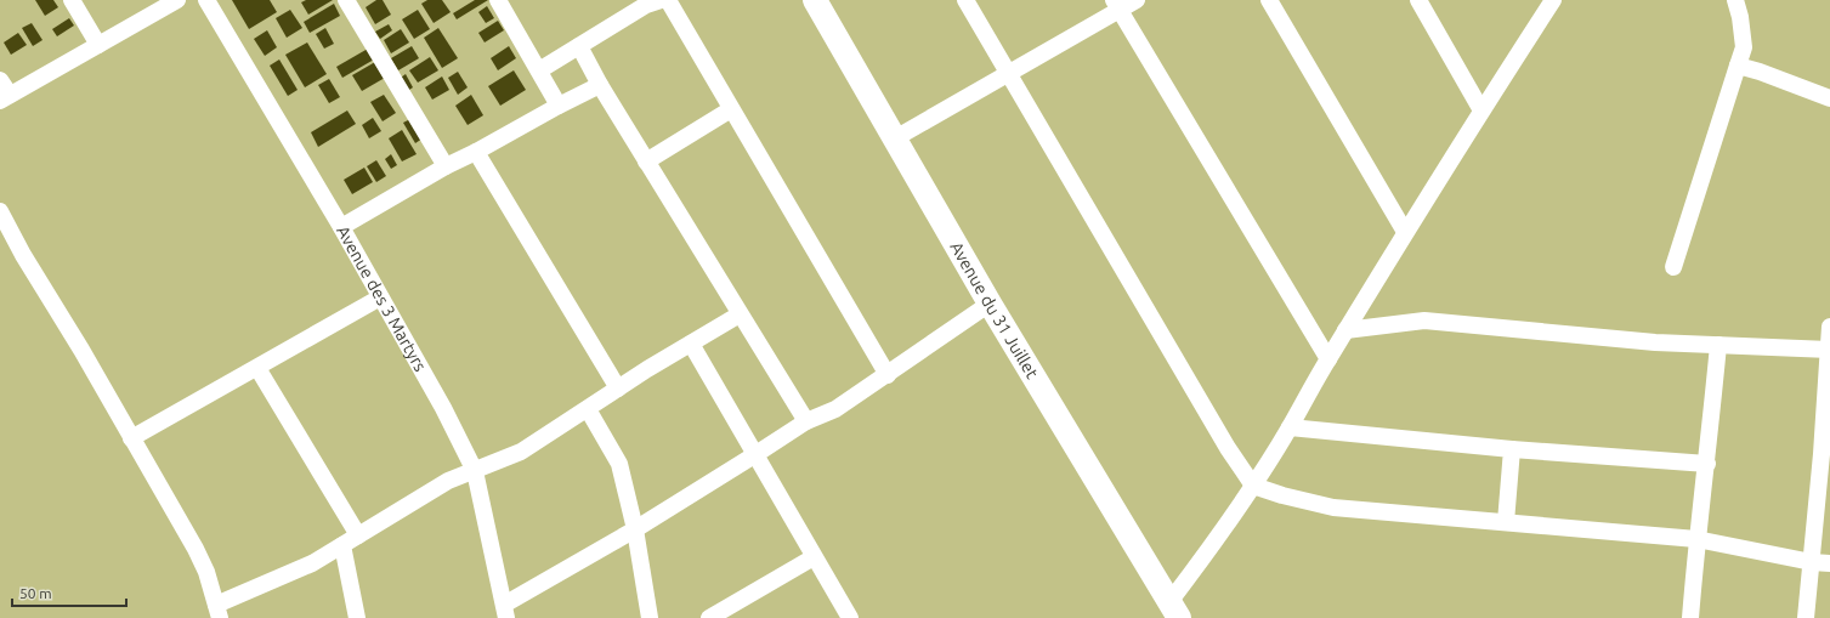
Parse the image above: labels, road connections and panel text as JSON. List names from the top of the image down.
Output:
{
  "streets": {
    "street": ["Avenue des 3 Martyrs", "Avenue du 31 Juillet"]
  },
  "scale_bar": "50 m"
}
